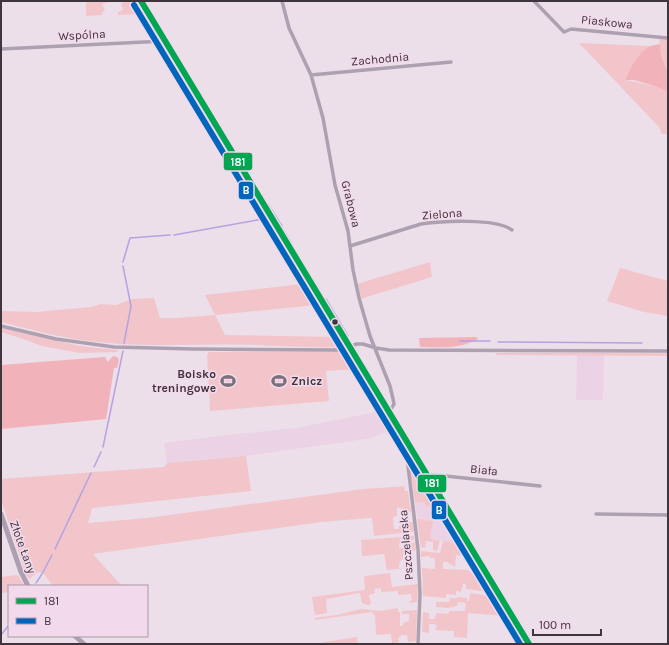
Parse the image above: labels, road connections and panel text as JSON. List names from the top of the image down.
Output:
{
  "streets": {
    "main road": ["Złote Łany"],
    "street": [
      "Piaskowa",
      "Wspólna",
      "Zachodnia",
      "Grabowa",
      "Zielona",
      "Biała",
      "Pszczelarska"
    ]
  },
  "crossings": [
    ["Zachodnia", "Grabowa"],
    ["Grabowa", "Zielona"]
  ],
  "places": {
    "sports": ["Boisko treningowe", "Znicz"]
  },
  "lines": ["transit line 181", "transit line B"],
  "legend": ["181", "B"],
  "scale_bar": "100 m"
}
